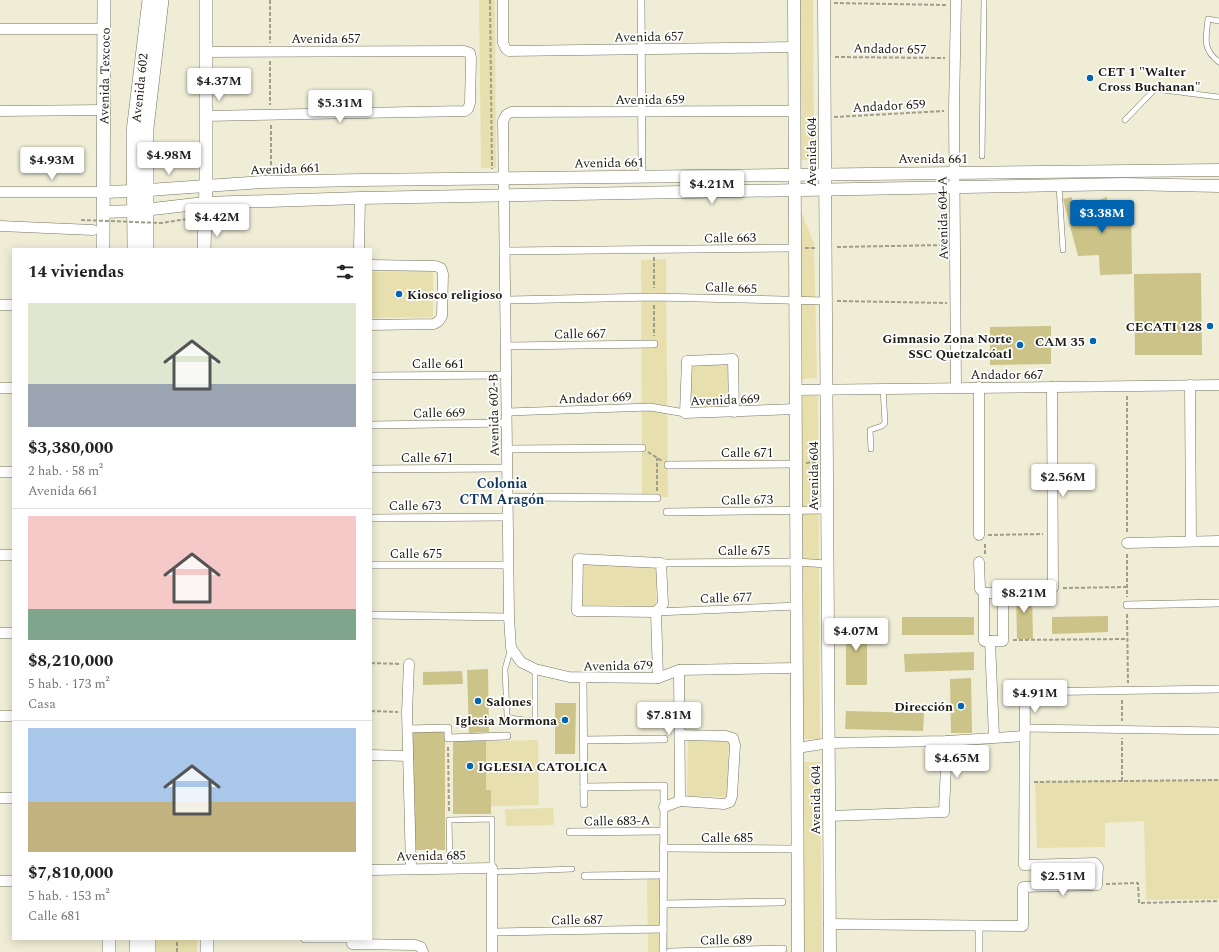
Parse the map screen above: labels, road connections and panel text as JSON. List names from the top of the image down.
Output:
{
  "streets": {
    "main road": ["Avenida Texcoco", "Avenida 602"],
    "street": [
      "Avenida 657",
      "Avenida 659",
      "Avenida 604",
      "Avenida 661",
      "Avenida 604-A",
      "Calle 663",
      "Calle 665",
      "Calle 667",
      "Calle 661",
      "Andador 667",
      "Andador 669",
      "Avenida 669",
      "Calle 669",
      "Avenida 602-B",
      "Calle 671",
      "Calle 673",
      "Calle 675",
      "Calle 677",
      "Avenida 679",
      "Calle 683-A",
      "Calle 685",
      "Avenida 685",
      "Calle 687",
      "Calle 689"
    ],
    "path": ["Andador 657", "Andador 659"]
  },
  "crossings": [
    ["Avenida 657", "Avenida 604"],
    ["Andador 657", "Avenida 604"],
    ["Andador 657", "Avenida 604-A"],
    ["Avenida Texcoco", "Avenida 661"],
    ["Avenida 602", "Avenida 661"],
    ["Avenida 659", "Avenida 604"],
    ["Avenida 659", "Avenida 602-B"],
    ["Andador 659", "Avenida 604"],
    ["Andador 659", "Avenida 604-A"],
    ["Avenida 604", "Avenida 661"],
    ["Avenida 604", "Calle 663"],
    ["Avenida 604", "Calle 665"],
    ["Avenida 604", "Andador 667"],
    ["Avenida 604", "Avenida 669"],
    ["Avenida 604", "Calle 671"],
    ["Avenida 604", "Calle 673"],
    ["Avenida 604", "Calle 675"],
    ["Avenida 604", "Calle 677"],
    ["Avenida 604", "Avenida 679"],
    ["Avenida 661", "Avenida 604-A"],
    ["Avenida 661", "Avenida 602-B"],
    ["Avenida 604-A", "Andador 667"],
    ["Calle 663", "Avenida 602-B"],
    ["Calle 665", "Avenida 602-B"],
    ["Calle 667", "Avenida 602-B"],
    ["Calle 661", "Avenida 602-B"],
    ["Andador 669", "Avenida 669"],
    ["Andador 669", "Calle 669"],
    ["Andador 669", "Avenida 602-B"],
    ["Calle 669", "Avenida 602-B"],
    ["Avenida 602-B", "Calle 671"],
    ["Avenida 602-B", "Calle 673"],
    ["Avenida 602-B", "Calle 675"],
    ["Avenida 602-B", "Avenida 679"]
  ],
  "districts": ["Colonia CTM Aragón"],
  "places": [
    "CET 1 \"Walter Cross Buchanan\"",
    "Kiosco religioso",
    "CECATI 128",
    "CAM 35",
    "Gimnasio Zona Norte SSC Quetzalcóatl",
    "Salones",
    "Dirección",
    "Iglesia Mormona",
    "IGLESIA CATOLICA"
  ],
  "page": {
    "price": [
      "$4.37M",
      "$5.31M",
      "$4.98M",
      "$4.93M",
      "$4.21M",
      "$3.38M",
      "$4.42M",
      "$2.56M",
      "$8.21M",
      "$4.07M",
      "$4.91M",
      "$7.81M",
      "$4.65M",
      "$2.51M"
    ],
    "heading": "14 viviendas",
    "list": [
      {
        "name": "$3,380,000",
        "note": "2 hab. · 58 m² · Avenida 661"
      },
      {
        "name": "$8,210,000",
        "note": "5 hab. · 173 m² · Casa"
      },
      {
        "name": "$7,810,000",
        "note": "5 hab. · 153 m² · Calle 681"
      }
    ]
  }
}
